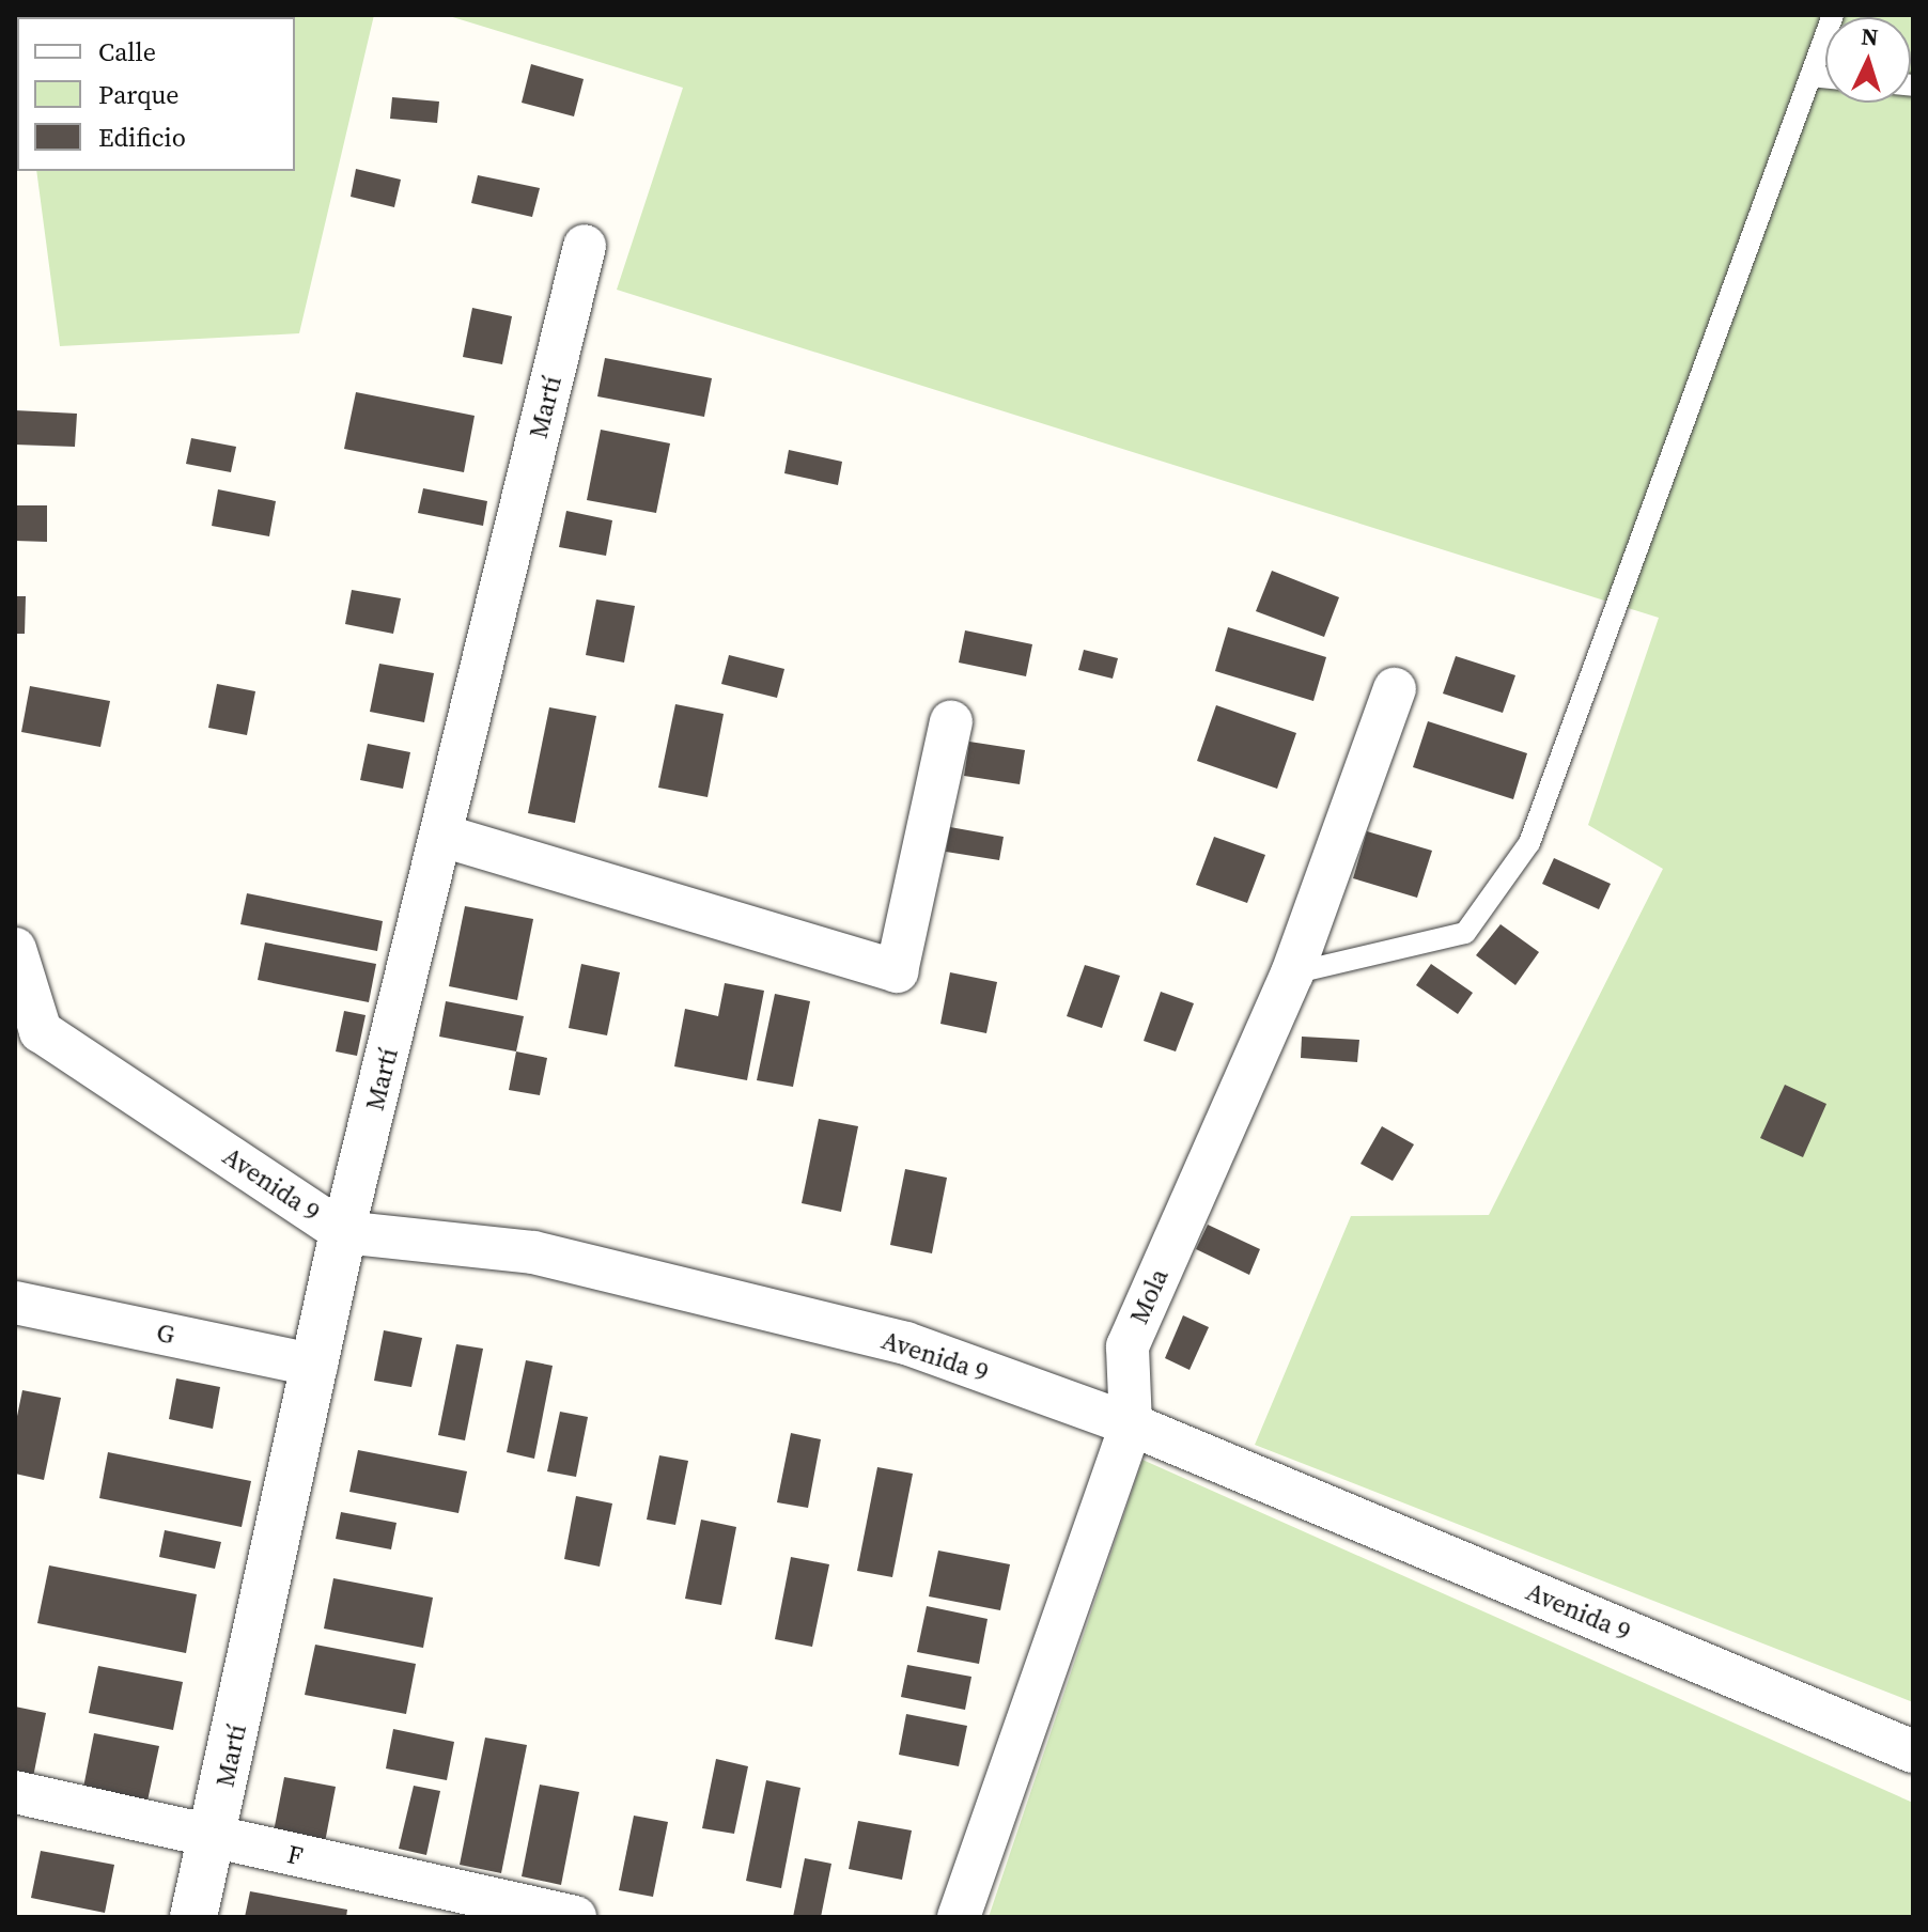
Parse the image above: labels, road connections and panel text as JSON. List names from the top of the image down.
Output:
{
  "streets": {
    "street": [
      "Martí",
      "Avenida 9",
      "Mola",
      "G",
      "F"
    ]
  },
  "crossings": [
    ["Martí", "Avenida 9"],
    ["Martí", "G"],
    ["Martí", "F"],
    ["Avenida 9", "Mola"]
  ],
  "legend": ["Calle", "Parque", "Edificio"],
  "north": "top"
}
